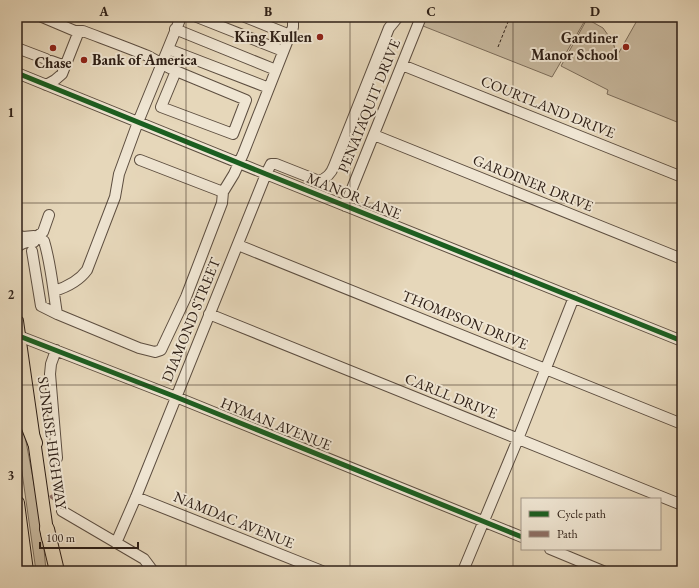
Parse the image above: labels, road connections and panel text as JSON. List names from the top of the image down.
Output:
{
  "streets": {
    "main road": ["SUNRISE HIGHWAY"],
    "street": [
      "PENATAQUIT DRIVE",
      "COURTLAND DRIVE",
      "GARDINER DRIVE",
      "MANOR LANE",
      "DIAMOND STREET",
      "THOMPSON DRIVE",
      "CARLL DRIVE",
      "HYMAN AVENUE",
      "NAMDAC AVENUE"
    ]
  },
  "crossings": [
    ["PENATAQUIT DRIVE", "COURTLAND DRIVE"],
    ["PENATAQUIT DRIVE", "GARDINER DRIVE"],
    ["PENATAQUIT DRIVE", "MANOR LANE"],
    ["MANOR LANE", "DIAMOND STREET"],
    ["DIAMOND STREET", "THOMPSON DRIVE"],
    ["DIAMOND STREET", "CARLL DRIVE"],
    ["DIAMOND STREET", "HYMAN AVENUE"],
    ["DIAMOND STREET", "NAMDAC AVENUE"],
    ["HYMAN AVENUE", "SUNRISE HIGHWAY"]
  ],
  "places": [
    "King Kullen",
    "Gardiner Manor School",
    "Chase",
    "Bank of America"
  ],
  "legend": ["Cycle path", "Path"],
  "scale_bar": "100 m",
  "grid": {
    "columns": [
      "A",
      "B",
      "C",
      "D"
    ],
    "rows": ["1", "2", "3"]
  }
}
